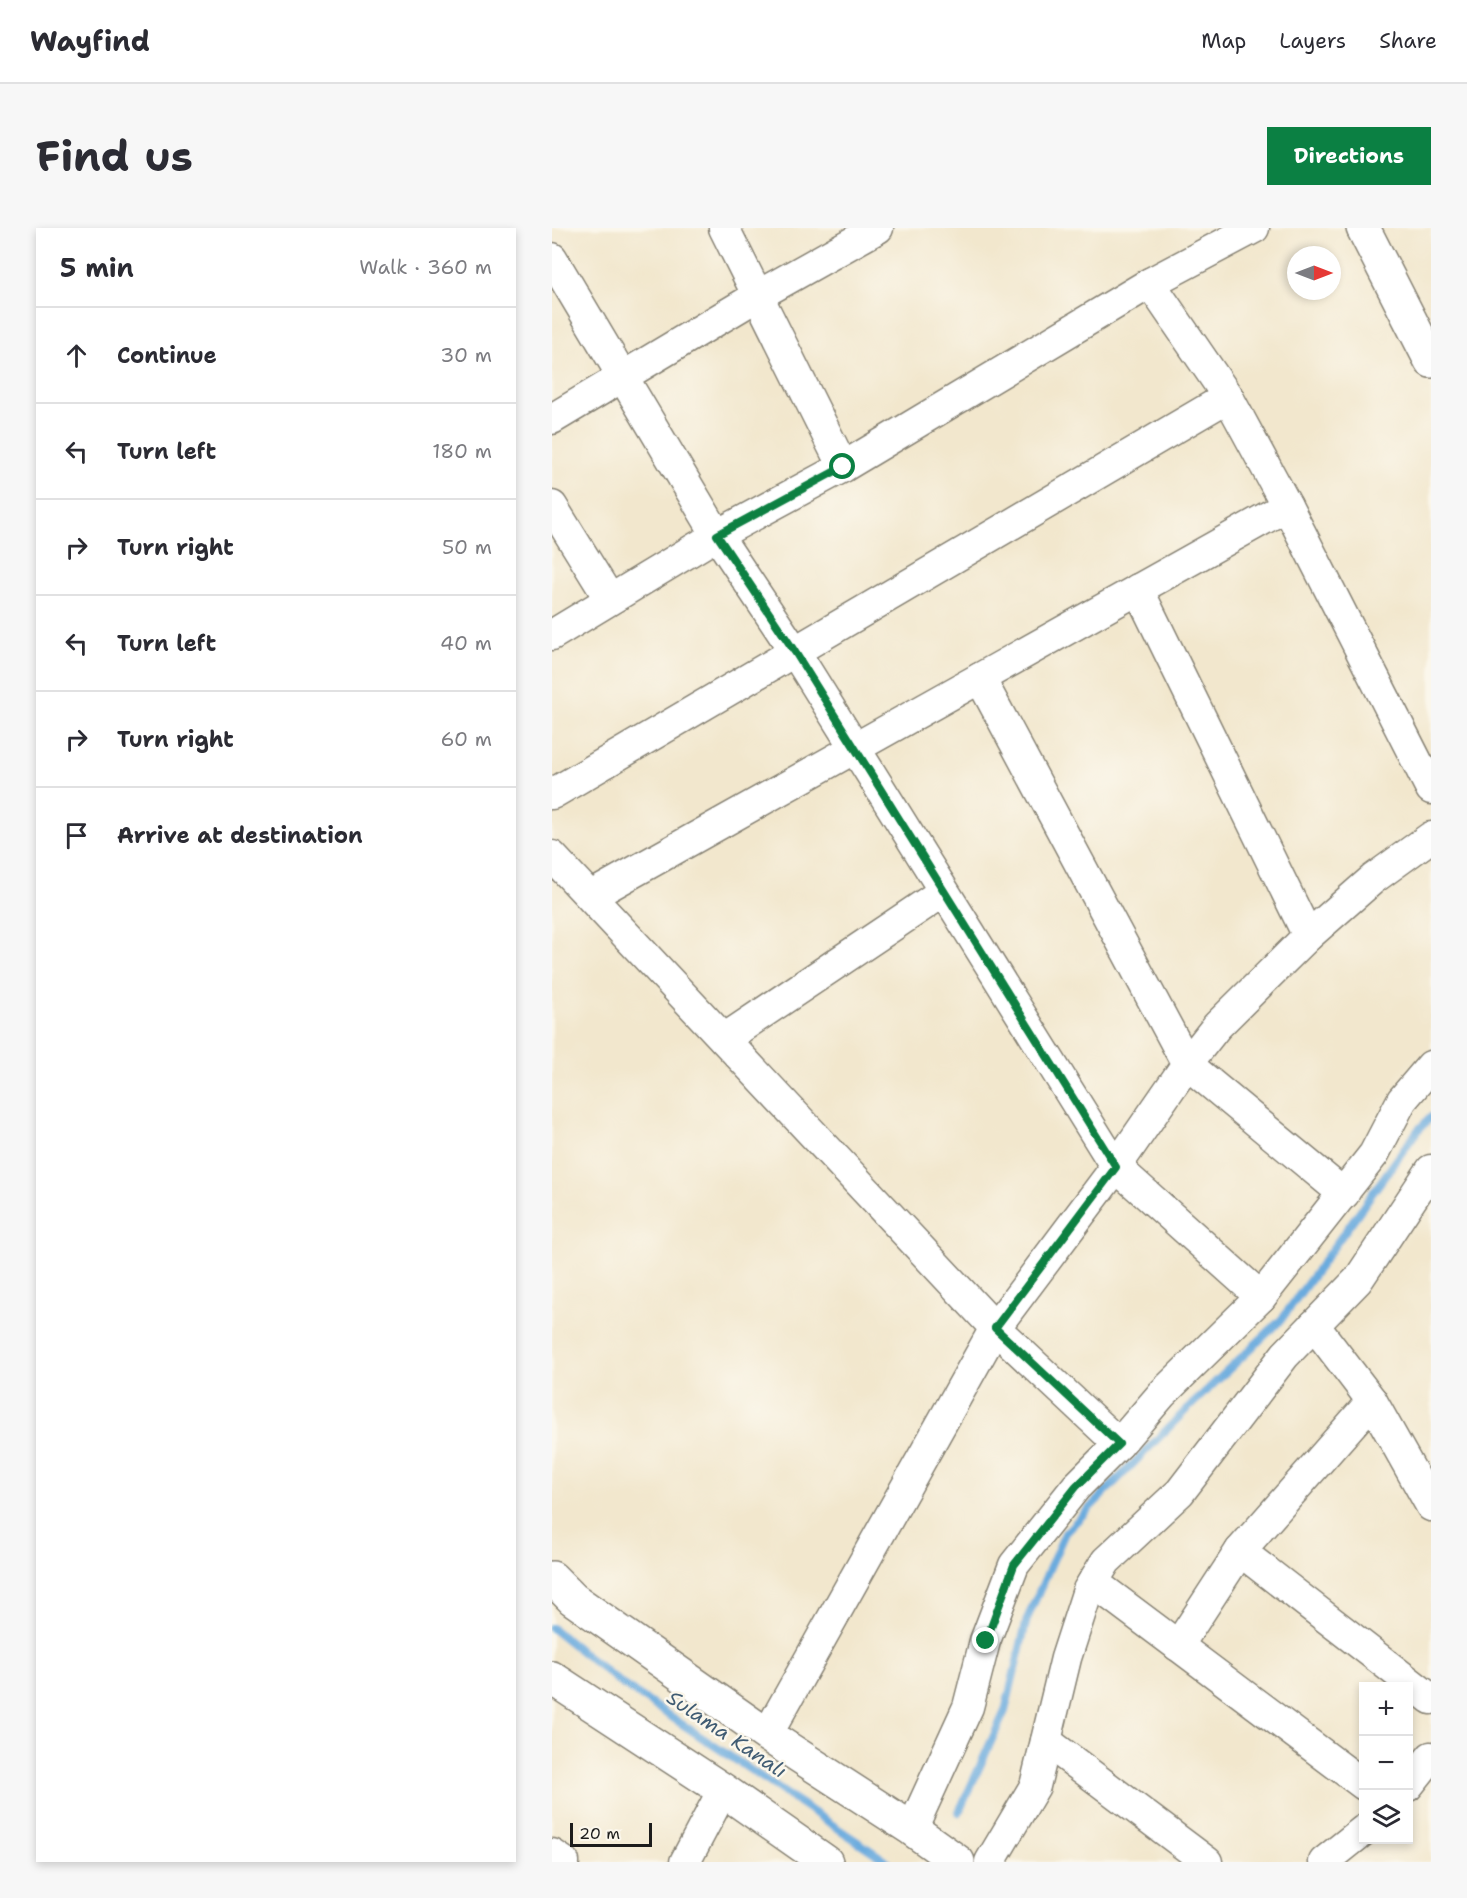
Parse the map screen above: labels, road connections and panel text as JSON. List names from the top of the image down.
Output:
{
  "water": ["Sulama Kanalı"],
  "scale_bar": "20 m",
  "north": "right",
  "page": {
    "header": "Wayfind",
    "nav": ["Map", "Layers", "Share"],
    "buttons": "Directions",
    "title": "Find us",
    "heading": ["5 min", "Walk · 360 m"],
    "list": [
      ["Continue", "30 m"],
      ["Turn left", "180 m"],
      ["Turn right", "50 m"],
      ["Turn left", "40 m"],
      ["Turn right", "60 m"],
      "Arrive at destination"
    ],
    "map_buttons": ["+", "−"],
    "scale": "20 m"
  }
}
